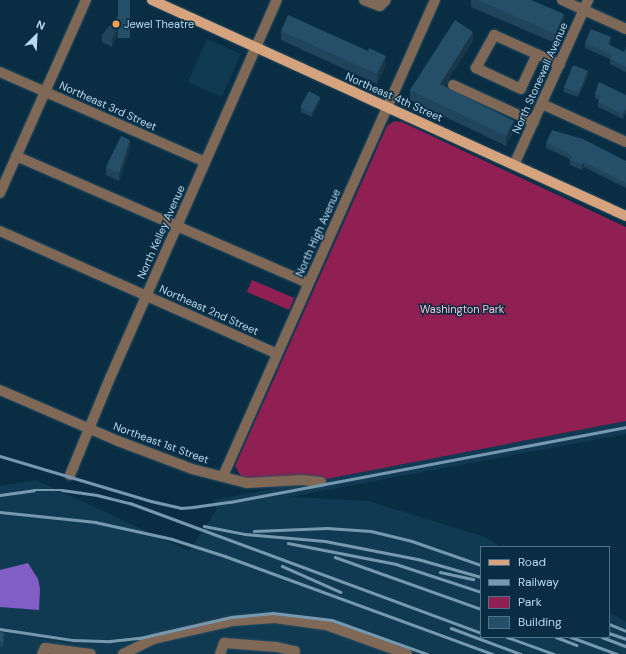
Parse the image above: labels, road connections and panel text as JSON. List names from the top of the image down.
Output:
{
  "streets": {
    "main road": ["Northeast 4th Street"],
    "street": [
      "North Stonewall Avenue",
      "Northeast 3rd Street",
      "North Kelley Avenue",
      "North High Avenue",
      "Northeast 2nd Street",
      "Northeast 1st Street"
    ]
  },
  "crossings": [
    ["North Stonewall Avenue", "Northeast 4th Street"],
    ["Northeast 4th Street", "North Kelley Avenue"],
    ["Northeast 4th Street", "North High Avenue"],
    ["Northeast 3rd Street", "North Kelley Avenue"],
    ["North Kelley Avenue", "Northeast 2nd Street"],
    ["North Kelley Avenue", "Northeast 1st Street"],
    ["North High Avenue", "Northeast 2nd Street"],
    ["North High Avenue", "Northeast 1st Street"]
  ],
  "parks": ["Washington Park"],
  "places": ["Jewel Theatre"],
  "legend": [
    "Road",
    "Railway",
    "Park",
    "Building"
  ],
  "north": "top right"
}
